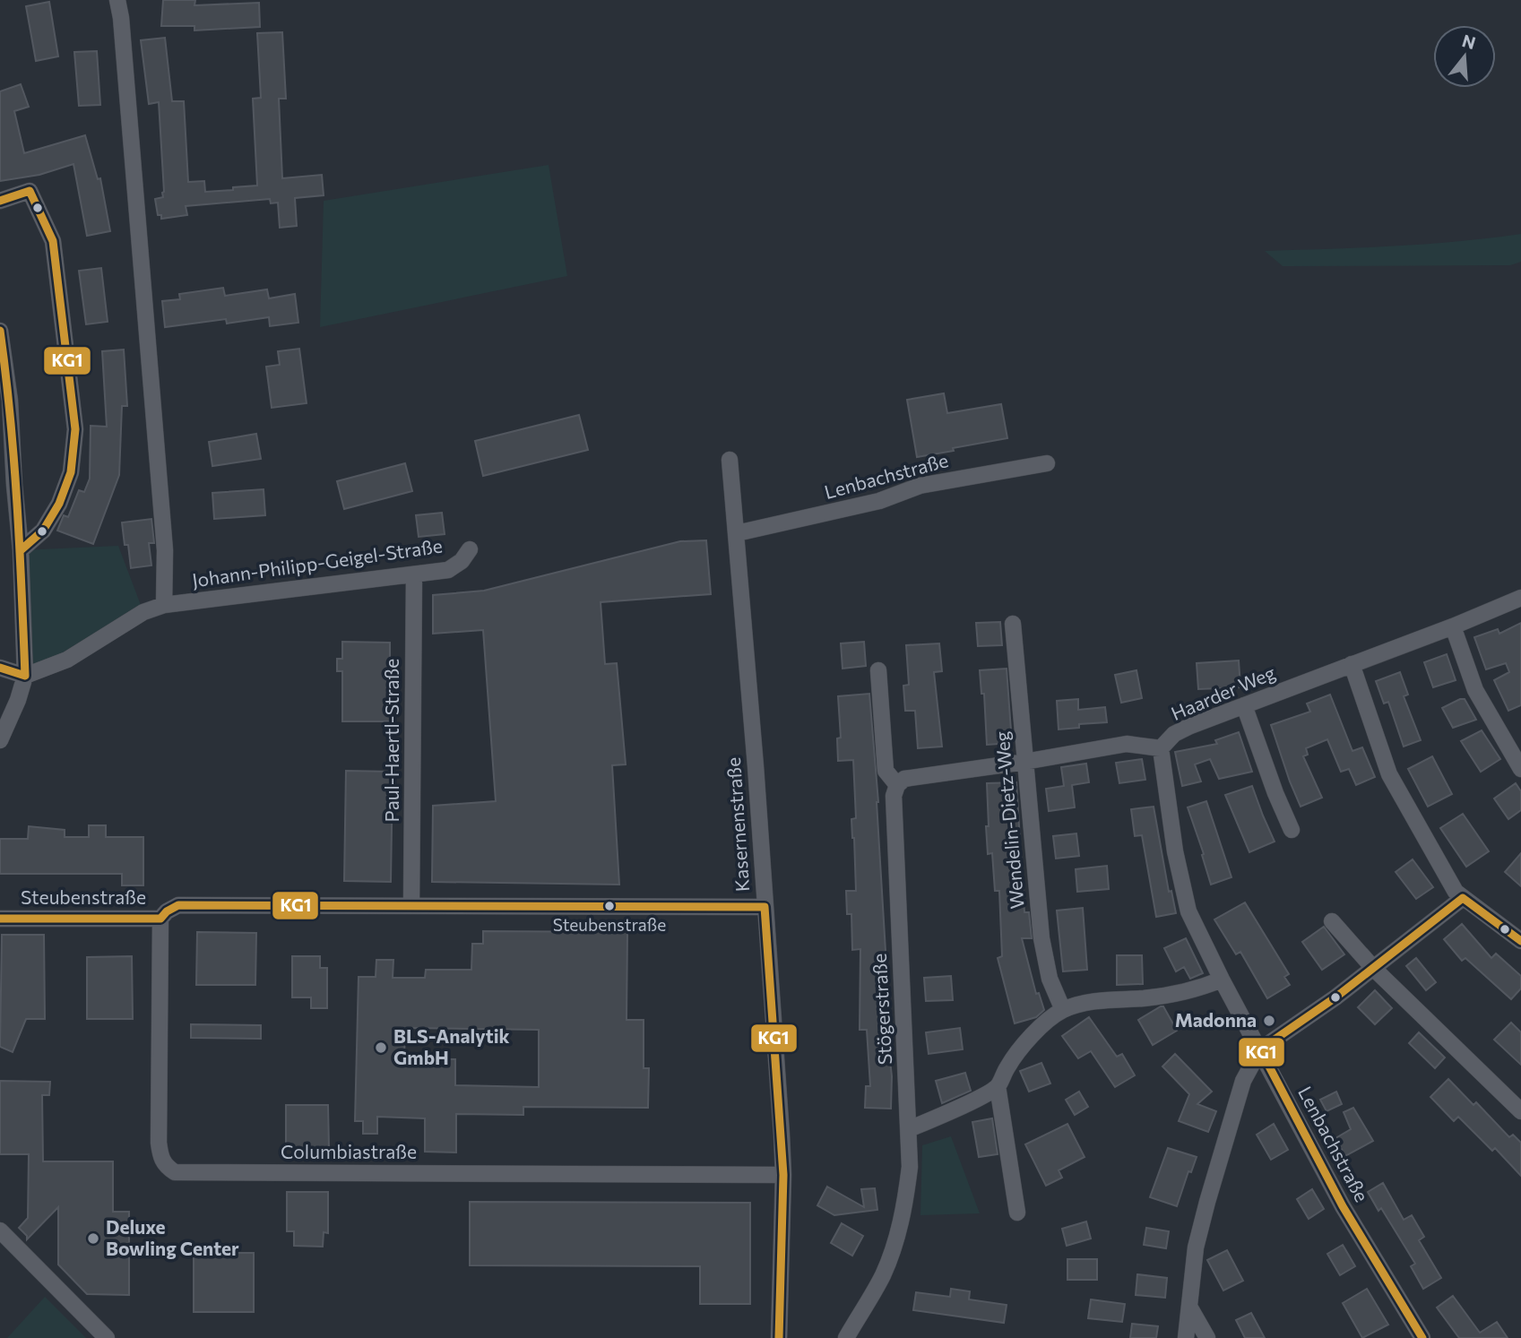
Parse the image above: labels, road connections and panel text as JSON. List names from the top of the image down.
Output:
{
  "streets": {
    "street": [
      "Lenbachstraße",
      "Johann-Philipp-Geigel-Straße",
      "Haarder Weg",
      "Paul-Haertl-Straße",
      "Wendelin-Dietz-Weg",
      "Kasernenstraße",
      "Steubenstraße",
      "Stögerstraße",
      "Columbiastraße"
    ]
  },
  "crossings": [
    ["Lenbachstraße", "Haarder Weg"],
    ["Lenbachstraße", "Kasernenstraße"],
    ["Johann-Philipp-Geigel-Straße", "Paul-Haertl-Straße"],
    ["Haarder Weg", "Wendelin-Dietz-Weg"],
    ["Haarder Weg", "Stögerstraße"],
    ["Paul-Haertl-Straße", "Steubenstraße"],
    ["Kasernenstraße", "Steubenstraße"],
    ["Kasernenstraße", "Columbiastraße"],
    ["Steubenstraße", "Columbiastraße"]
  ],
  "places": [
    "Steubenstraße",
    "Madonna",
    "BLS-Analytik GmbH",
    "Deluxe Bowling Center"
  ],
  "lines": ["transit line KG1"],
  "north": "top"
}
